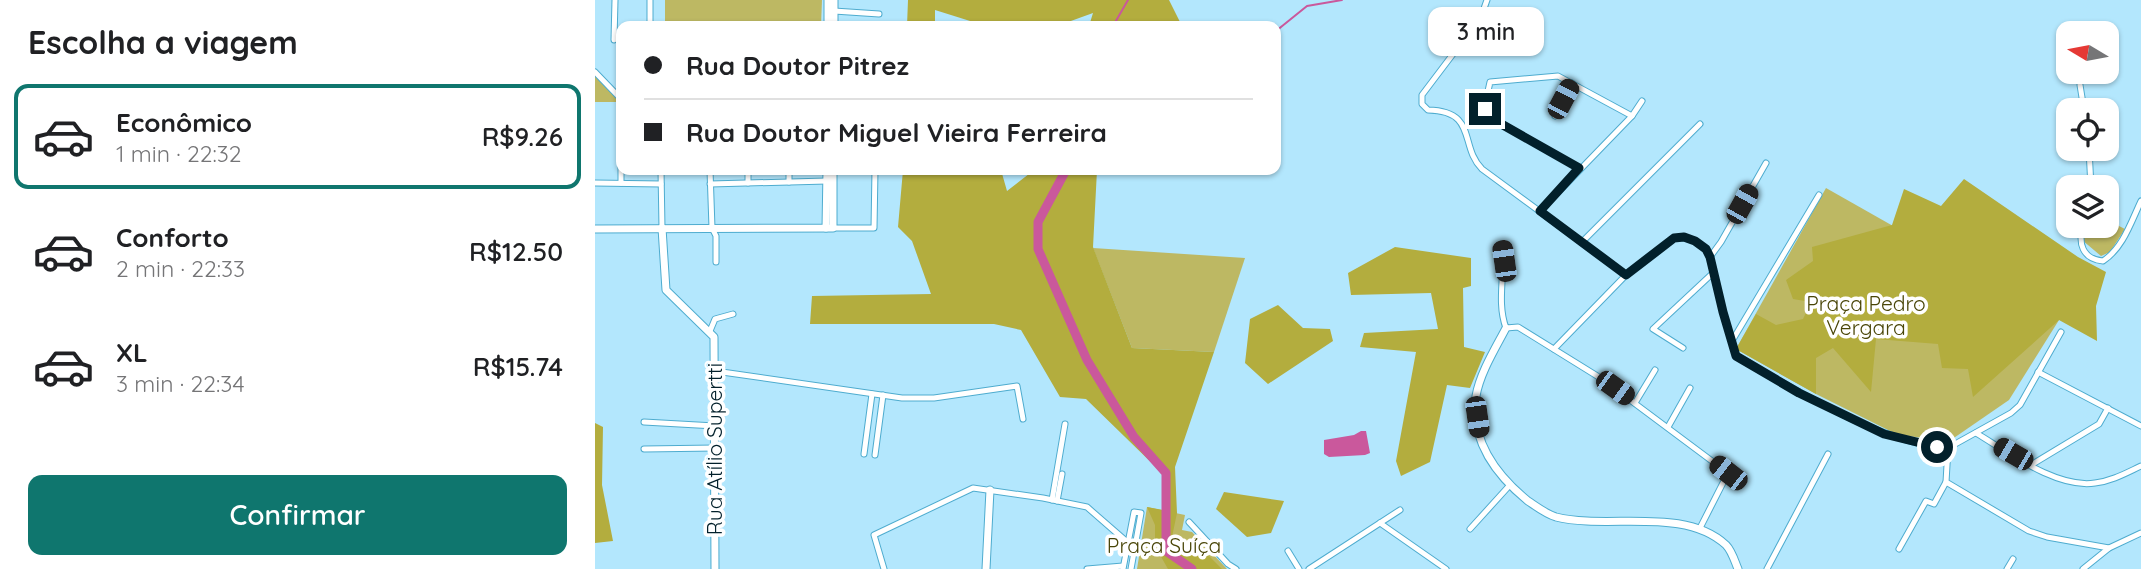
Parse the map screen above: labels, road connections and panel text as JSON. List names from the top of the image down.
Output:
{
  "streets": {
    "street": ["Rua Atílio Supertti"]
  },
  "parks": ["Praça Pedro Vergara", "Praça Suíça"],
  "north": "left",
  "page": {
    "heading": "Escolha a viagem",
    "bubble": "3 min",
    "banner": ["Rua Doutor Pitrez", "Rua Doutor Miguel Vieira Ferreira"],
    "list": [
      {
        "name": "Econômico",
        "note": "1 min · 22:32",
        "value": "R$9.26"
      },
      {
        "name": "Conforto",
        "note": "2 min · 22:33",
        "value": "R$12.50"
      },
      {
        "name": "XL",
        "note": "3 min · 22:34",
        "value": "R$15.74"
      }
    ],
    "buttons": "Confirmar"
  }
}
